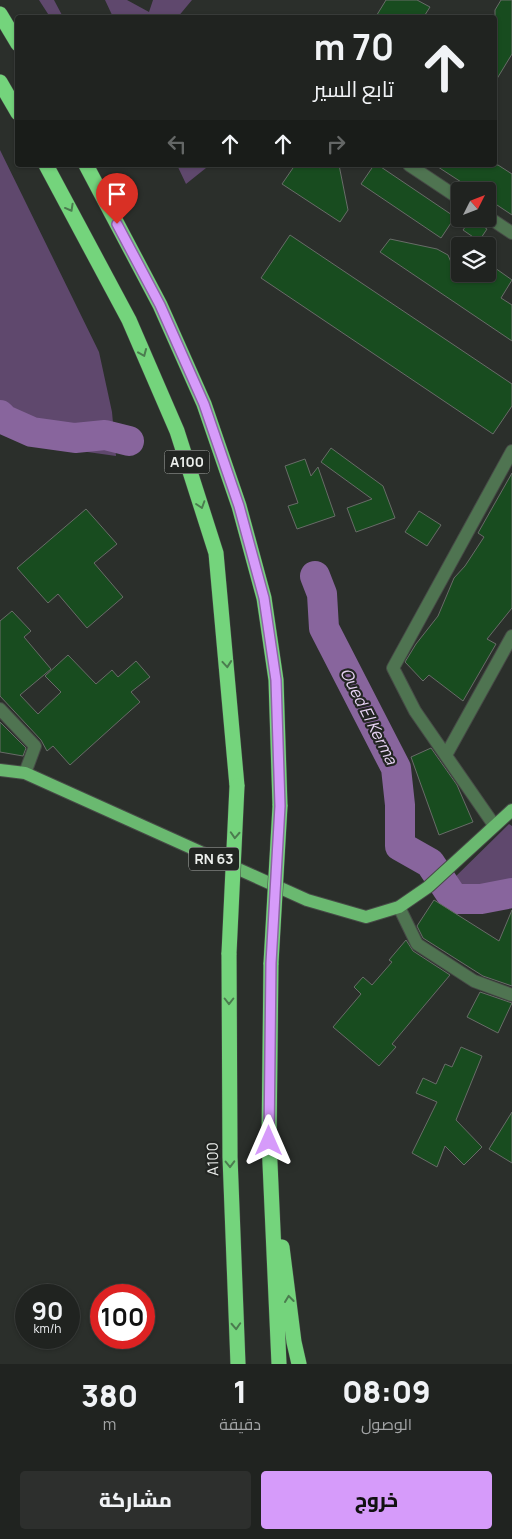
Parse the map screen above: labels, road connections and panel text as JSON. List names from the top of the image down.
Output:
{
  "streets": {
    "highway": ["A100"],
    "main road": ["RN 63"]
  },
  "water": ["Oued El Kerma"],
  "north": "top right",
  "page": {
    "turn": ["70 m", "تابع السير"],
    "speed": "90 km/h",
    "limit": "100",
    "eta": [
      "08:09",
      "الوصول",
      "1",
      "دقيقة",
      "380",
      "m"
    ],
    "buttons": ["خروج", "مشاركة"]
  }
}
